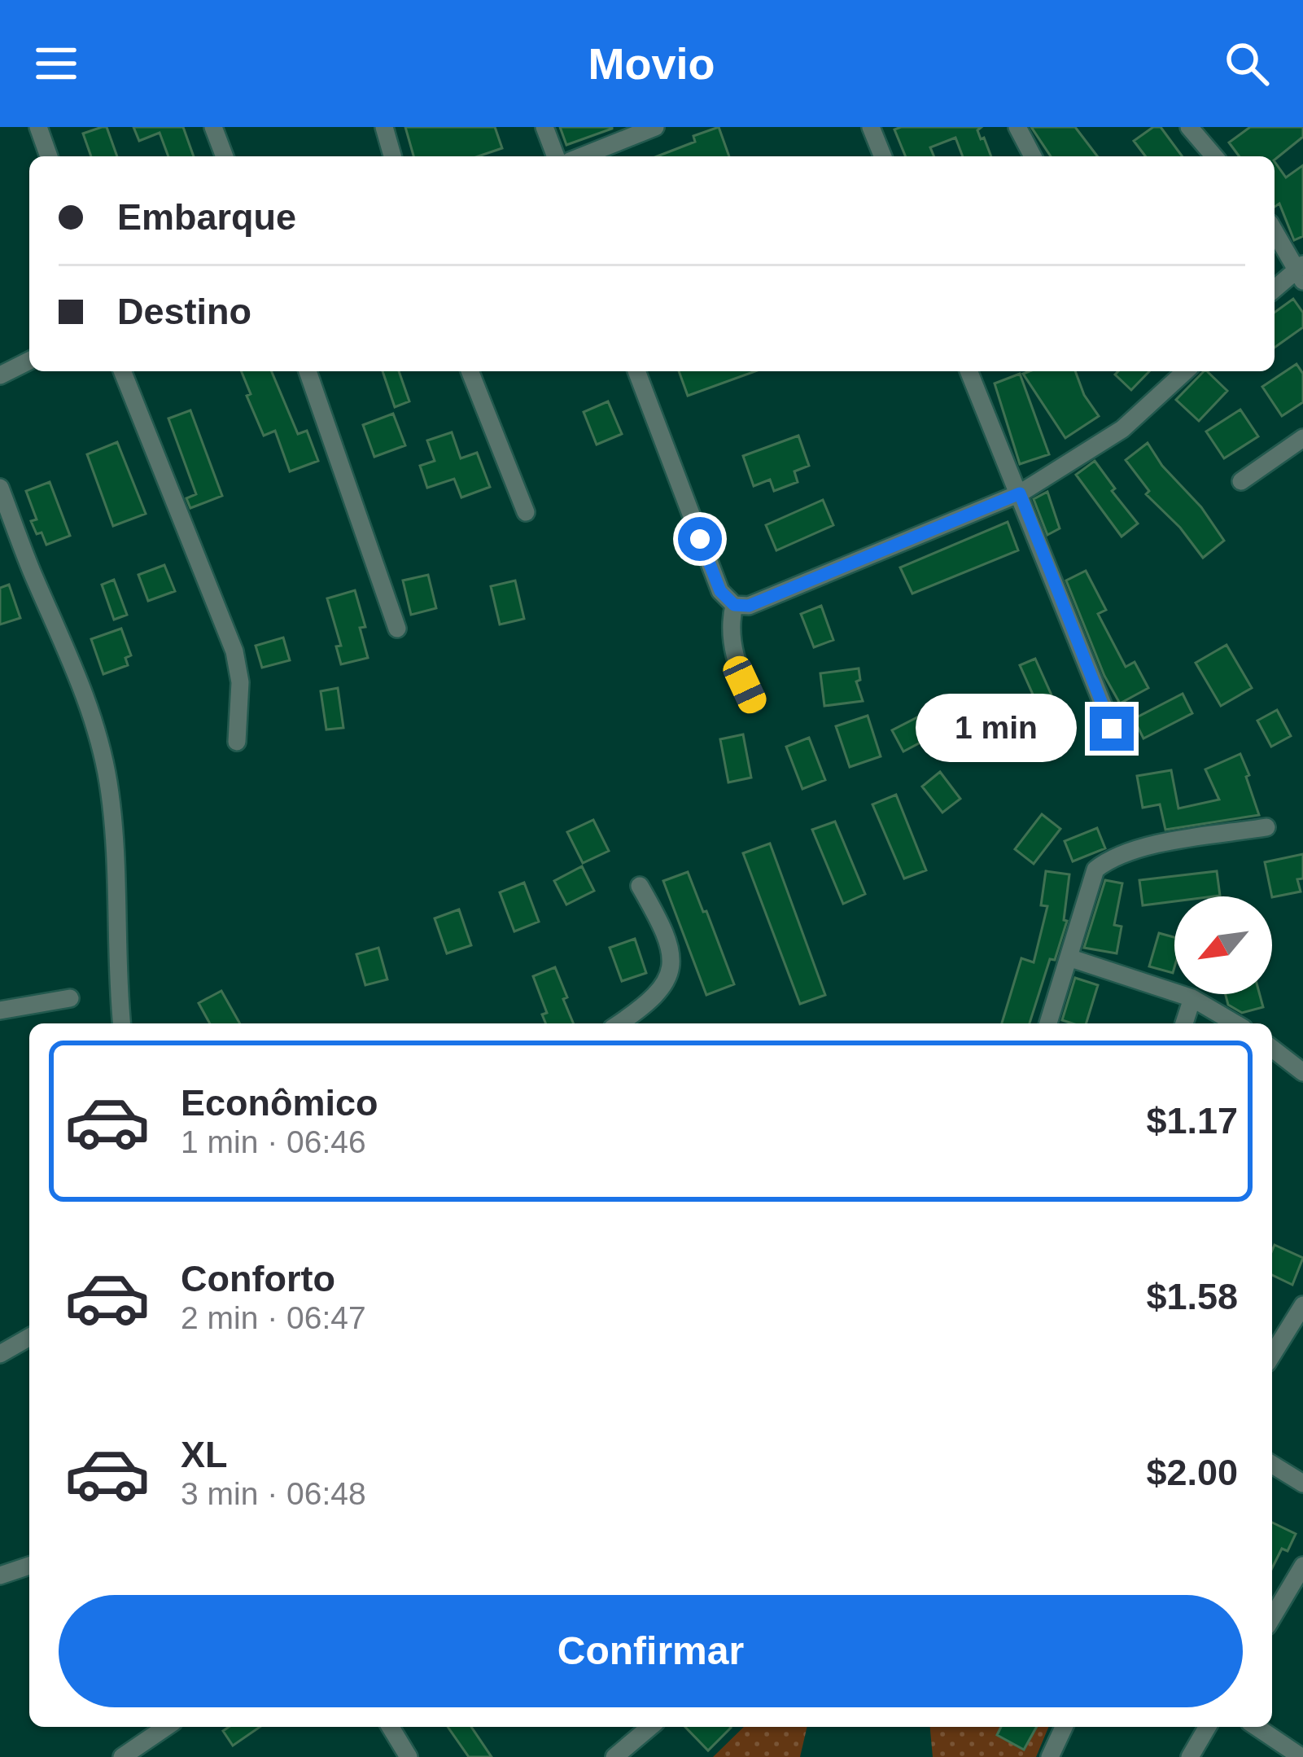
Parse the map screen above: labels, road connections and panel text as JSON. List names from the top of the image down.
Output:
{
  "north": "bottom left",
  "page": {
    "header": "Movio",
    "banner": ["Embarque", "Destino"],
    "bubble": "1 min",
    "list": [
      {
        "name": "Econômico",
        "note": "1 min · 06:46",
        "value": "$1.17"
      },
      {
        "name": "Conforto",
        "note": "2 min · 06:47",
        "value": "$1.58"
      },
      {
        "name": "XL",
        "note": "3 min · 06:48",
        "value": "$2.00"
      }
    ],
    "buttons": "Confirmar"
  }
}
